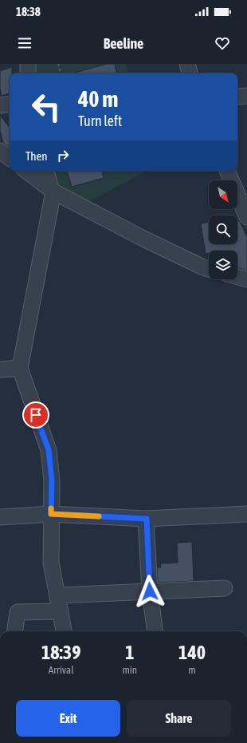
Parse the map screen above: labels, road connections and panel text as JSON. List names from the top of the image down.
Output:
{
  "north": "bottom right",
  "page": {
    "status": "18:38",
    "header": "Beeline",
    "turn": ["40 m", "Turn left"],
    "then": "Then",
    "eta": [
      "18:39",
      "Arrival",
      "1",
      "min",
      "140",
      "m"
    ],
    "buttons": ["Exit", "Share"]
  }
}
